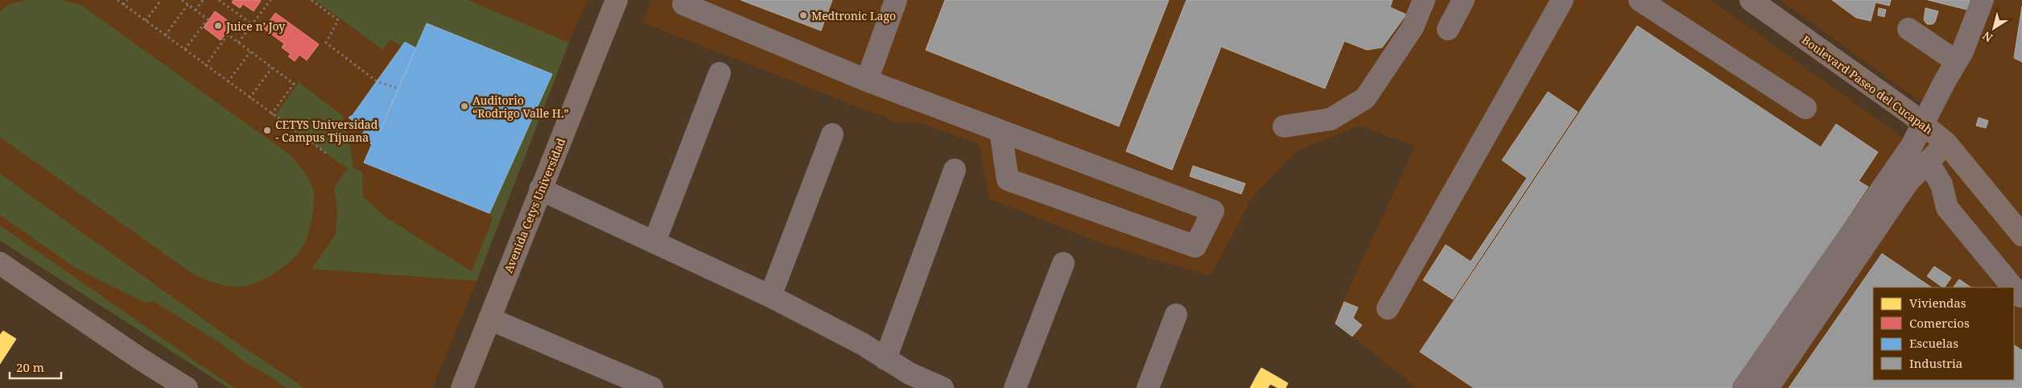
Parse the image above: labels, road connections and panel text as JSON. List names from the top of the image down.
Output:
{
  "streets": {
    "main road": ["Boulevard Paseo del Cucapah", "Avenida Cetys Universidad"]
  },
  "places": [
    "Medtronic Lago",
    "Juice n’ Joy",
    "Auditorio “Rodrigo Valle H.”",
    "CETYS Universidad - Campus Tijuana"
  ],
  "legend": [
    "Viviendas",
    "Comercios",
    "Escuelas",
    "Industria"
  ],
  "scale_bar": "20 m",
  "north": "bottom left"
}
